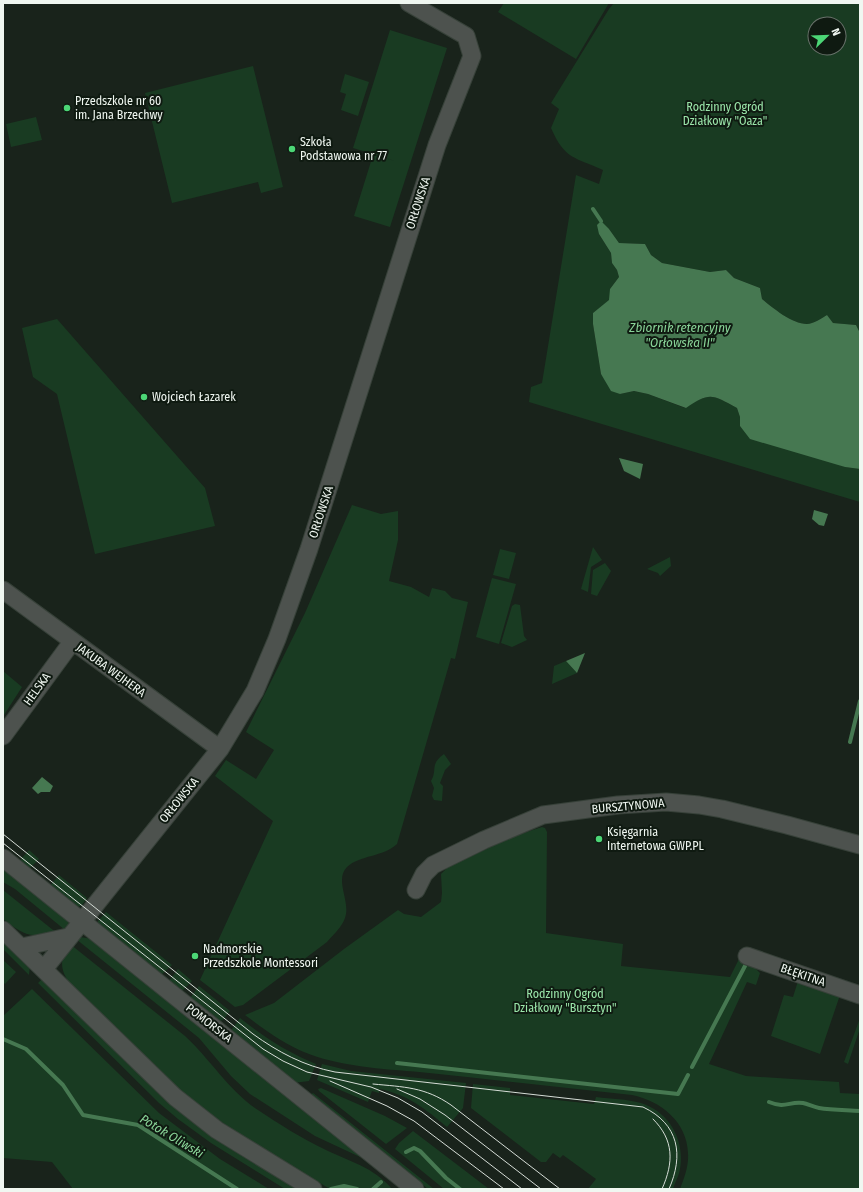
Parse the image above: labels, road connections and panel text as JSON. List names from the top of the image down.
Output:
{
  "streets": {
    "street": [
      "ORŁOWSKA",
      "JAKUBA WEJHERA",
      "HELSKA",
      "BURSZTYNOWA",
      "BŁĘKITNA",
      "POMORSKA"
    ]
  },
  "crossings": [
    ["ORŁOWSKA", "JAKUBA WEJHERA"],
    ["ORŁOWSKA", "POMORSKA"],
    ["JAKUBA WEJHERA", "HELSKA"]
  ],
  "water": ["Zbiornik retencyjny \"Orłowska II\"", "Potok Oliwski"],
  "parks": ["Rodzinny Ogród Działkowy \"Oaza\"", "Rodzinny Ogród Działkowy \"Bursztyn\""],
  "places": [
    "Przedszkole nr 60 im. Jana Brzechwy",
    "Szkoła Podstawowa nr 77",
    "Wojciech Łazarek",
    "Księgarnia Internetowa GWP.PL",
    "Nadmorskie Przedszkole Montessori"
  ],
  "north": "top right"
}
